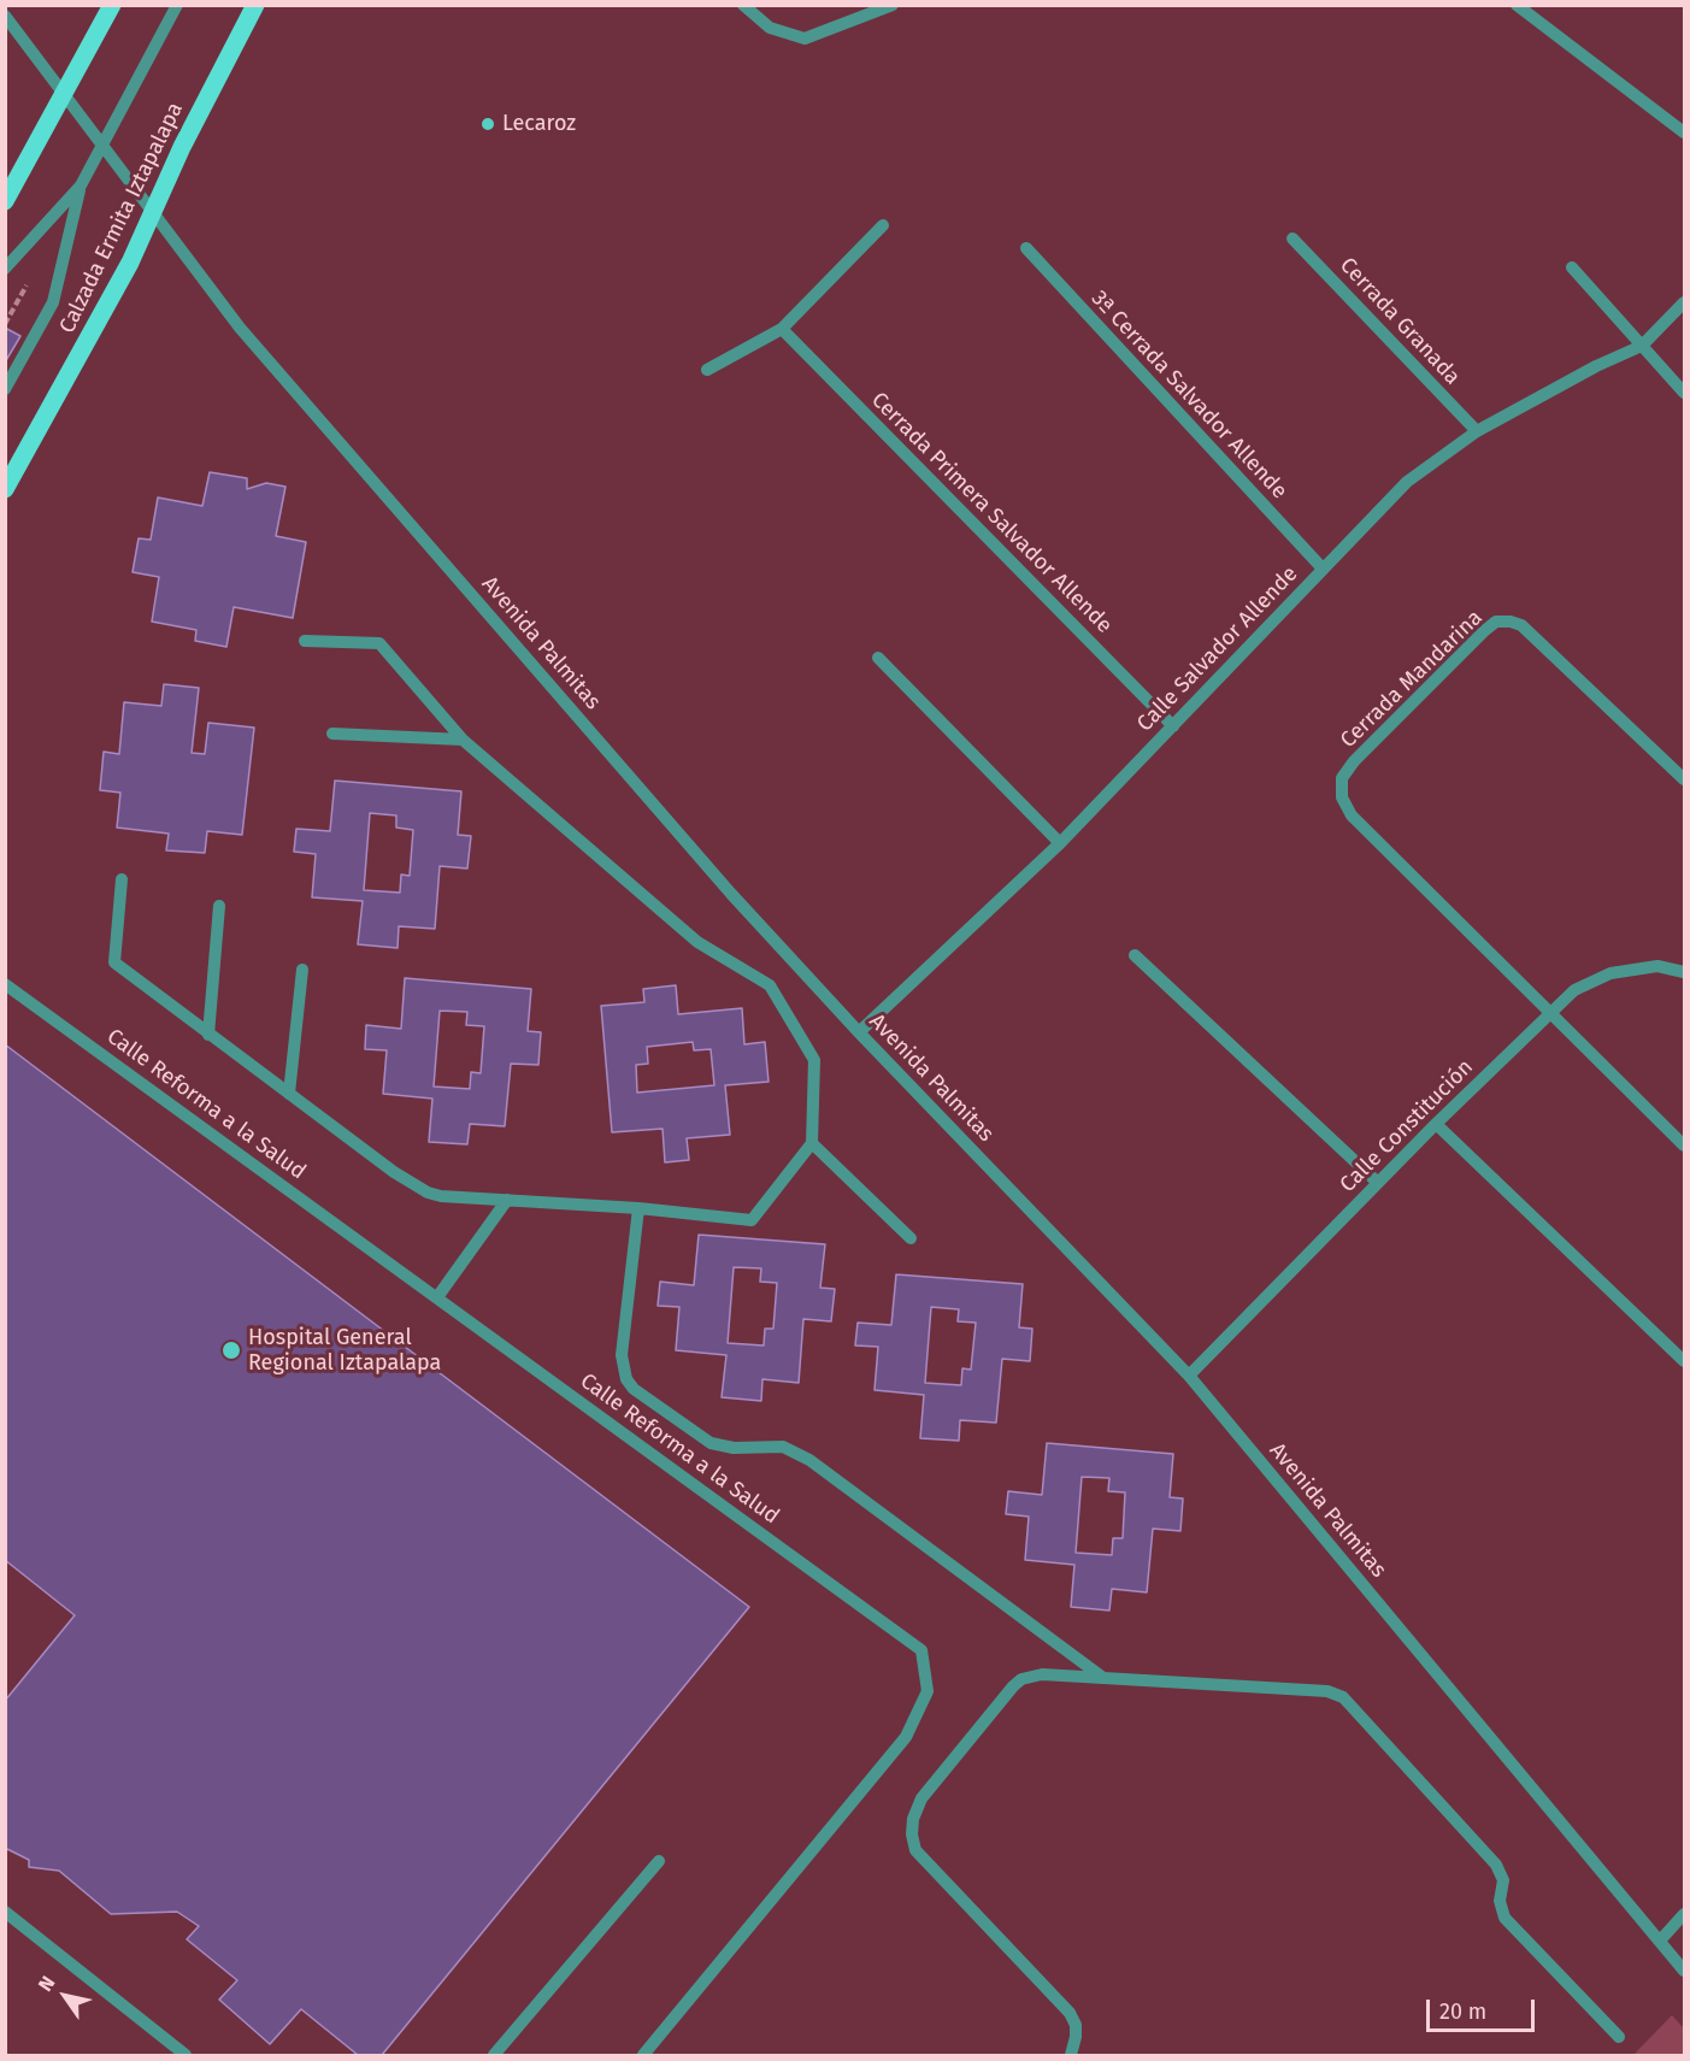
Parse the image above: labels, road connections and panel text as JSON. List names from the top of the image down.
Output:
{
  "streets": {
    "main road": ["Calzada Ermita Iztapalapa"],
    "street": [
      "Cerrada Granada",
      "3ª Cerrada Salvador Allende",
      "Cerrada Primera Salvador Allende",
      "Avenida Palmitas",
      "Calle Salvador Allende",
      "Cerrada Mandarina",
      "Calle Reforma a la Salud",
      "Calle Constitución"
    ]
  },
  "crossings": [
    ["Calzada Ermita Iztapalapa", "Avenida Palmitas"],
    ["Cerrada Granada", "Calle Salvador Allende"],
    ["3ª Cerrada Salvador Allende", "Calle Salvador Allende"],
    ["Cerrada Primera Salvador Allende", "Calle Salvador Allende"],
    ["Avenida Palmitas", "Calle Salvador Allende"],
    ["Avenida Palmitas", "Calle Constitución"],
    ["Cerrada Mandarina", "Calle Constitución"]
  ],
  "places": ["Lecaroz", "Hospital General Regional Iztapalapa"],
  "scale_bar": "20 m",
  "north": "top left"
}
